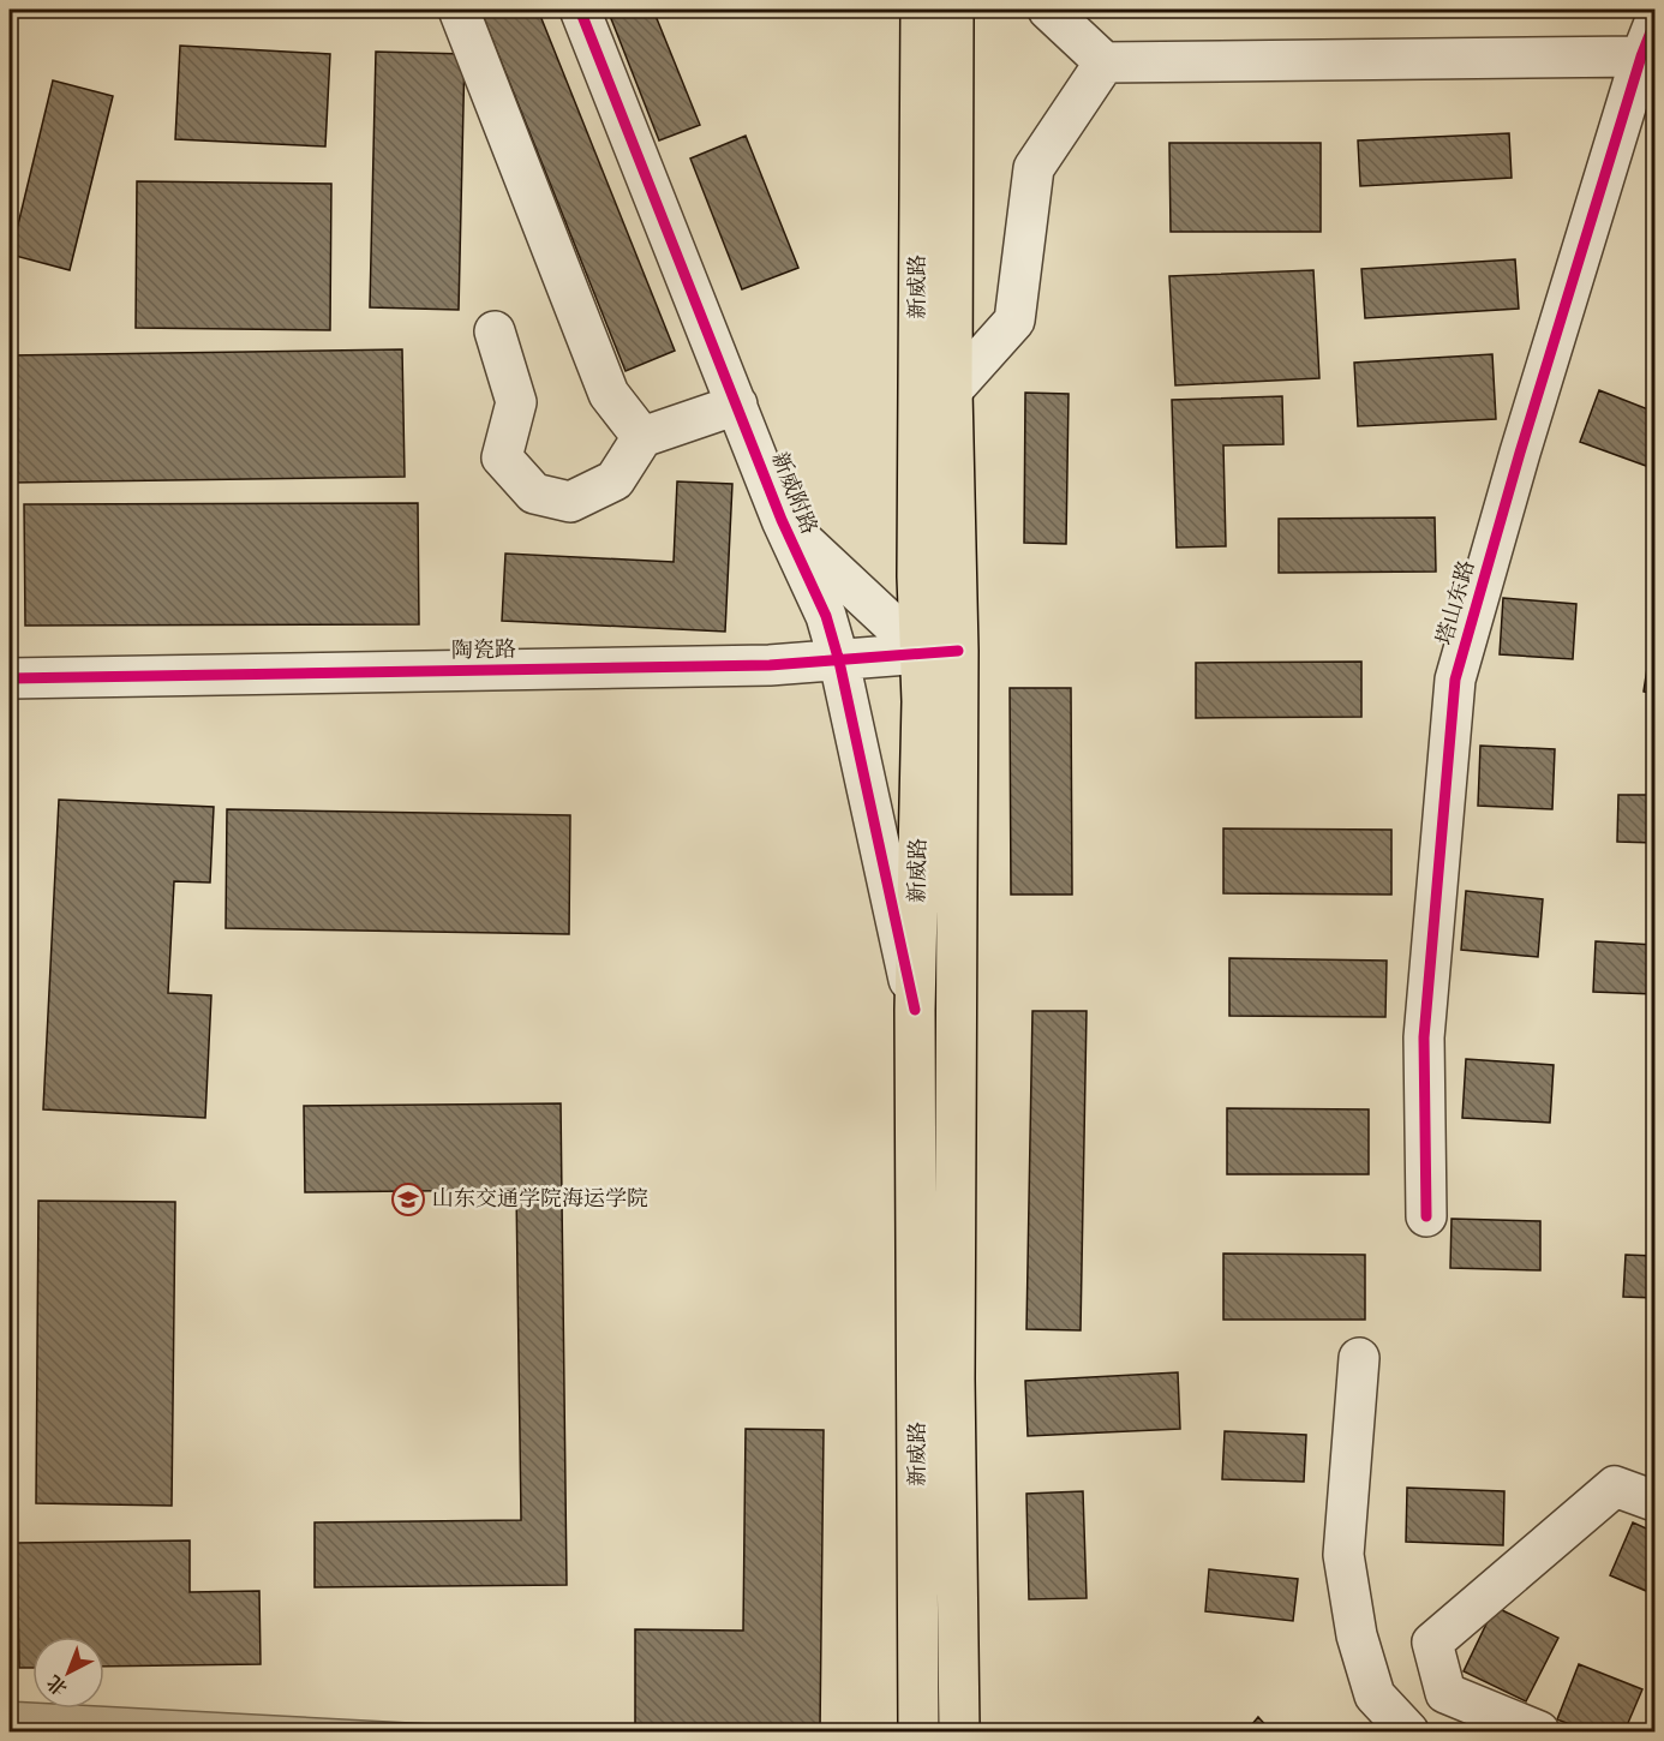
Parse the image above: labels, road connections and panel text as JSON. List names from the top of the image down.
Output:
{
  "streets": {
    "main road": ["新威路"],
    "street": ["新威附路", "塔山东路", "陶瓷路"]
  },
  "crossings": [
    ["新威路", "新威附路"],
    ["新威路", "陶瓷路"],
    ["新威附路", "陶瓷路"]
  ],
  "places": {
    "school or university": ["山东交通学院海运学院"]
  },
  "north": "bottom left"
}
